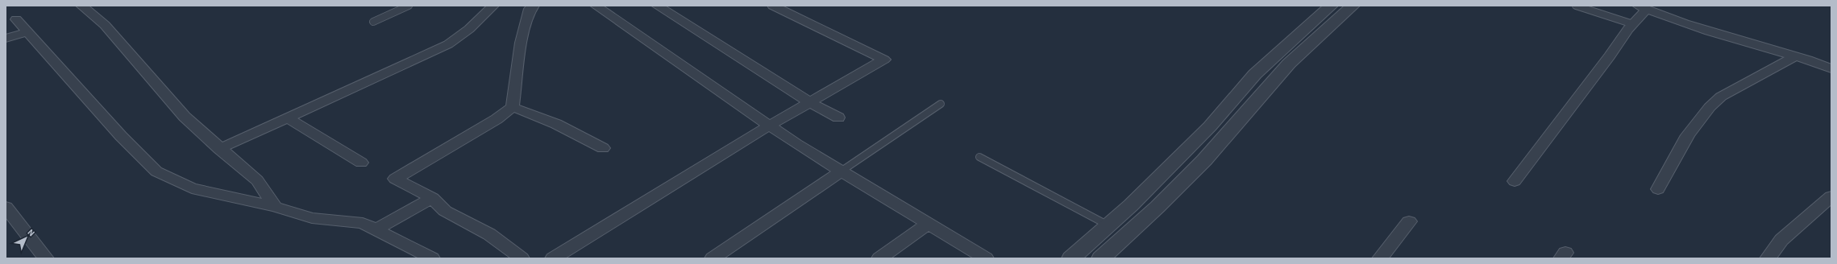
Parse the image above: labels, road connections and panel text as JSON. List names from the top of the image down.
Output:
{
  "north": "top right"
}
